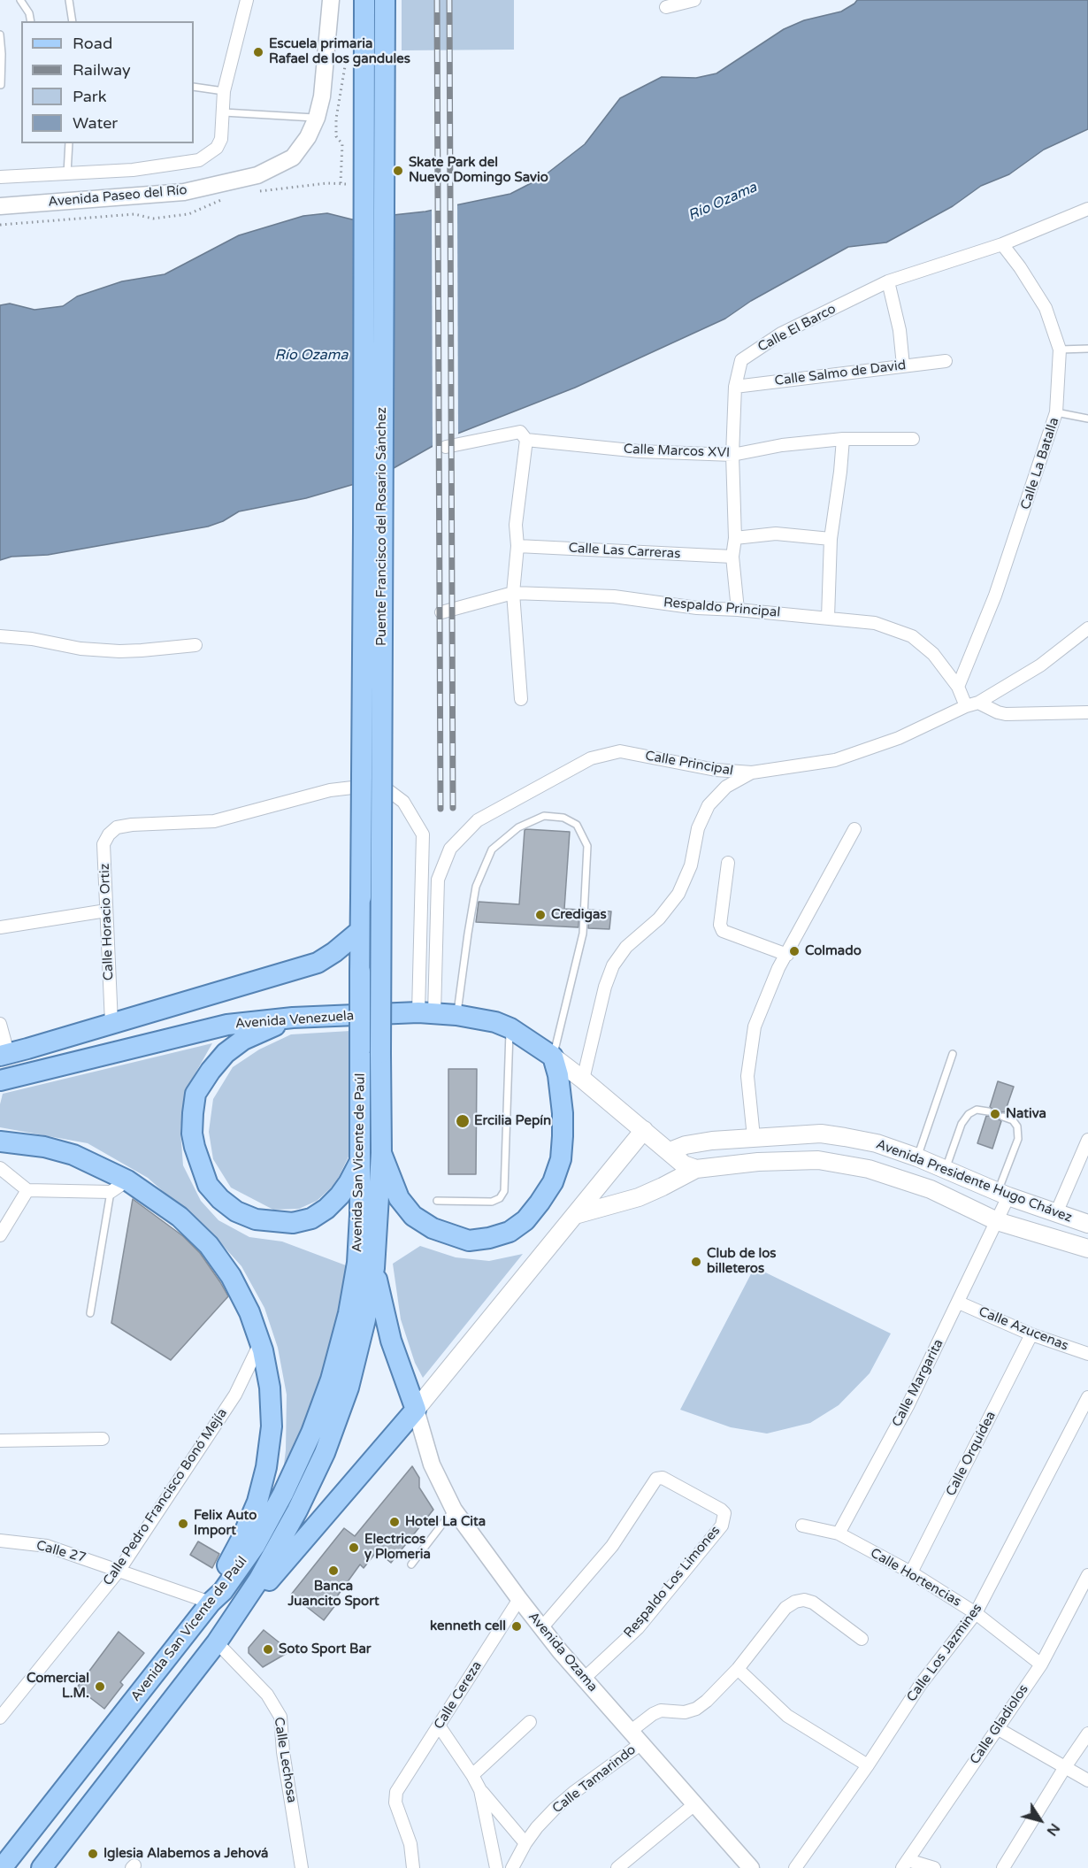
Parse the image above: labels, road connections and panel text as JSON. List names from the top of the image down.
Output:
{
  "streets": {
    "main road": [
      "Puente Francisco del Rosario Sánchez",
      "Avenida Venezuela",
      "Avenida San Vicente de Paúl",
      "Avenida Presidente Hugo Chávez"
    ],
    "street": [
      "Avenida Paseo del Río",
      "Calle El Barco",
      "Calle Salmo de David",
      "Calle Marcos XVI",
      "Calle La Batalla",
      "Calle Las Carreras",
      "Respaldo Principal",
      "Calle Principal",
      "Calle Horacio Ortiz",
      "Calle Azucenas",
      "Calle Margarita",
      "Calle Orquídea",
      "Calle Pedro Francisco Bonó Mejía",
      "Calle 27",
      "Calle Hortencias",
      "Respaldo Los Limones",
      "Avenida Ozama",
      "Calle Los Jazmines",
      "Calle Cereza",
      "Calle Gladiolos",
      "Calle Lechosa",
      "Calle Tamarindo"
    ]
  },
  "crossings": [
    ["Calle El Barco", "Calle Salmo de David"],
    ["Calle El Barco", "Calle Marcos XVI"],
    ["Calle El Barco", "Calle La Batalla"],
    ["Calle El Barco", "Calle Las Carreras"],
    ["Calle El Barco", "Respaldo Principal"],
    ["Calle La Batalla", "Respaldo Principal"],
    ["Puente Francisco del Rosario Sánchez", "Avenida San Vicente de Paúl"],
    ["Respaldo Principal", "Calle Principal"],
    ["Calle Principal", "Calle Horacio Ortiz"],
    ["Calle Principal", "Avenida Venezuela"],
    ["Calle Horacio Ortiz", "Avenida Venezuela"],
    ["Avenida San Vicente de Paúl", "Calle 27"],
    ["Avenida San Vicente de Paúl", "Calle Lechosa"],
    ["Avenida Presidente Hugo Chávez", "Calle Margarita"],
    ["Calle Azucenas", "Calle Margarita"],
    ["Calle Azucenas", "Calle Orquídea"],
    ["Calle Margarita", "Calle Hortencias"],
    ["Calle Orquídea", "Calle Hortencias"],
    ["Calle Pedro Francisco Bonó Mejía", "Calle 27"],
    ["Calle Hortencias", "Calle Los Jazmines"],
    ["Calle Hortencias", "Calle Gladiolos"],
    ["Respaldo Los Limones", "Avenida Ozama"],
    ["Avenida Ozama", "Calle Cereza"],
    ["Avenida Ozama", "Calle Tamarindo"]
  ],
  "water": ["Río Ozama"],
  "places": [
    "Escuela primaria Rafael de los gandules",
    "Skate Park del Nuevo Domingo Savio",
    "Credigas",
    "Colmado",
    "Nativa",
    "Ercilia Pepín",
    "Club de los billeteros",
    "Hotel La Cita",
    "Felix Auto Import",
    "Electricos y Plomeria",
    "Banca Juancito Sport",
    "kenneth cell",
    "Soto Sport Bar",
    "Comercial L.M.",
    "Iglesia Alabemos a Jehová"
  ],
  "legend": [
    "Road",
    "Railway",
    "Park",
    "Water"
  ],
  "north": "bottom right"
}
